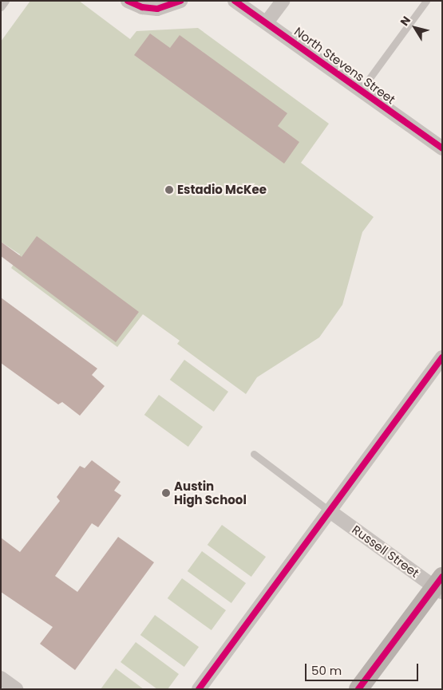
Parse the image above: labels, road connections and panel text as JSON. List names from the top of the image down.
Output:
{
  "streets": {
    "street": ["North Stevens Street", "Russell Street"]
  },
  "places": ["Estadio McKee", "Austin High School"],
  "scale_bar": "50 m",
  "north": "top left"
}
